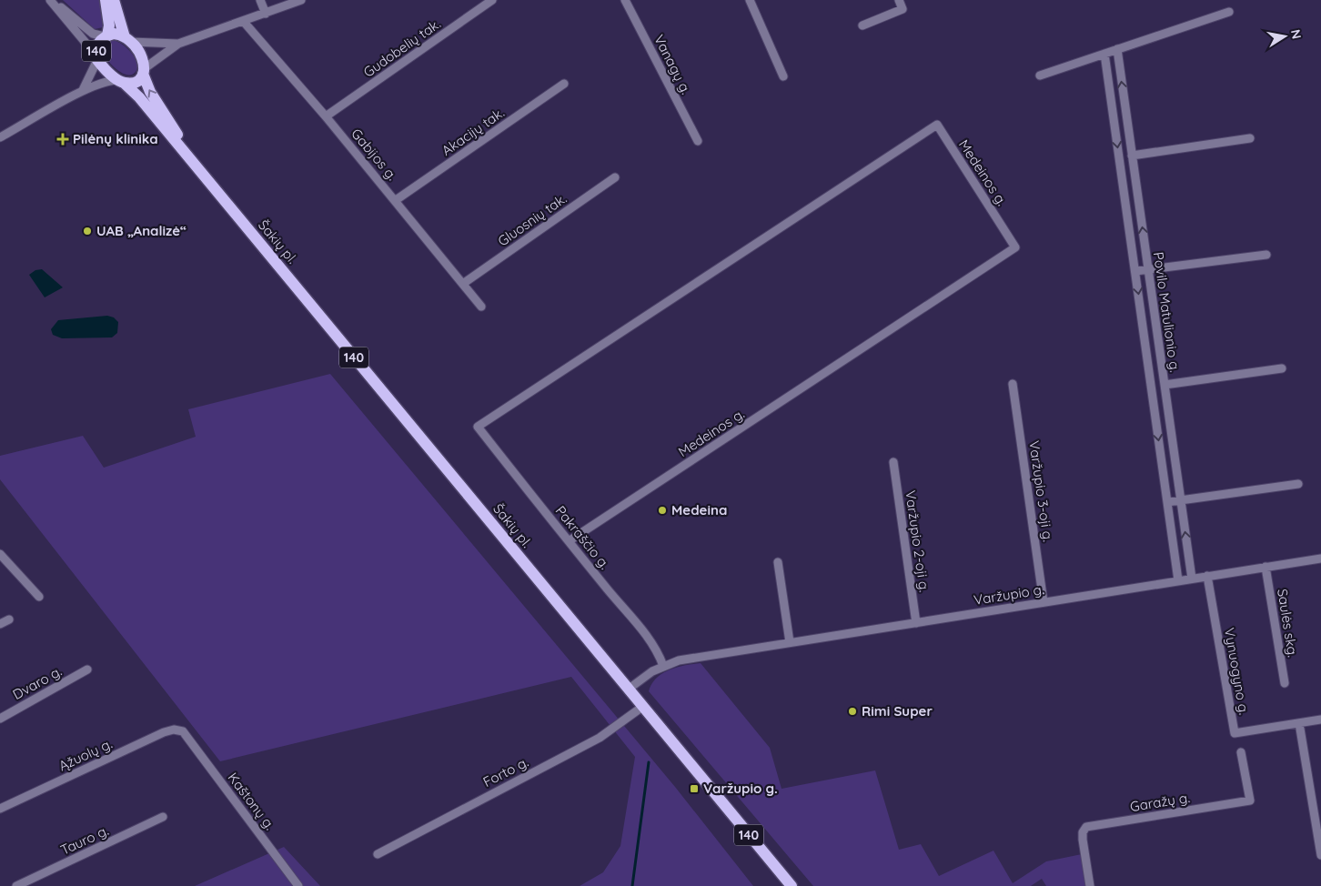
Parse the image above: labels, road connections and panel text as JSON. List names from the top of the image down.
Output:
{
  "streets": {
    "main road": ["140", "Šakių pl."],
    "street": [
      "Gudobelių tak.",
      "Vanagų g.",
      "Akacijų tak.",
      "Gabijos g.",
      "Medeinos g.",
      "Gluosnių tak.",
      "Povilo Matulionio g.",
      "Varžupio 3-oji g.",
      "Pakraščio g.",
      "Varžupio 2-oji g.",
      "Varžupio g.",
      "Saulės skg.",
      "Vynuogyno g.",
      "Dvaro g.",
      "Ąžuolų g.",
      "Forto g.",
      "Kaštonų g.",
      "Garažų g.",
      "Tauro g."
    ]
  },
  "crossings": [
    ["Gudobelių tak.", "Gabijos g."],
    ["140", "Šakių pl."],
    ["Akacijų tak.", "Gabijos g."],
    ["Gabijos g.", "Gluosnių tak."],
    ["Medeinos g.", "Pakraščio g."],
    ["Šakių pl.", "Varžupio g."],
    ["Šakių pl.", "Forto g."],
    ["Povilo Matulionio g.", "Varžupio g."],
    ["Varžupio 3-oji g.", "Varžupio g."],
    ["Pakraščio g.", "Varžupio g."],
    ["Varžupio 2-oji g.", "Varžupio g."],
    ["Varžupio g.", "Saulės skg."],
    ["Varžupio g.", "Vynuogyno g."],
    ["Ąžuolų g.", "Kaštonų g."]
  ],
  "places": {
    "health": ["Pilėnų klinika"],
    "other": ["UAB „Analizė“", "Medeina", "Rimi Super"],
    "transit": ["Varžupio g."]
  },
  "north": "right"
}
